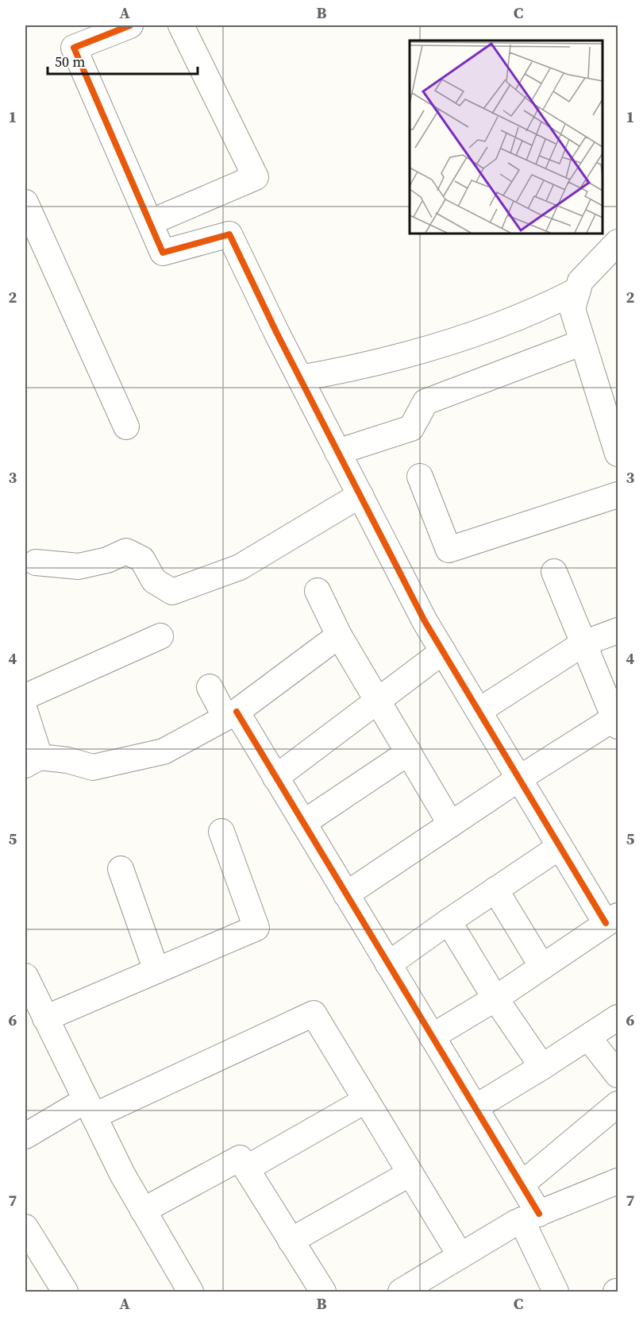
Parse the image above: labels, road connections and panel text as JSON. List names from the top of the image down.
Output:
{
  "scale_bar": "50 m",
  "grid": {
    "columns": ["A", "B", "C"],
    "rows": [
      "1",
      "2",
      "3",
      "4",
      "5",
      "6",
      "7"
    ]
  }
}
